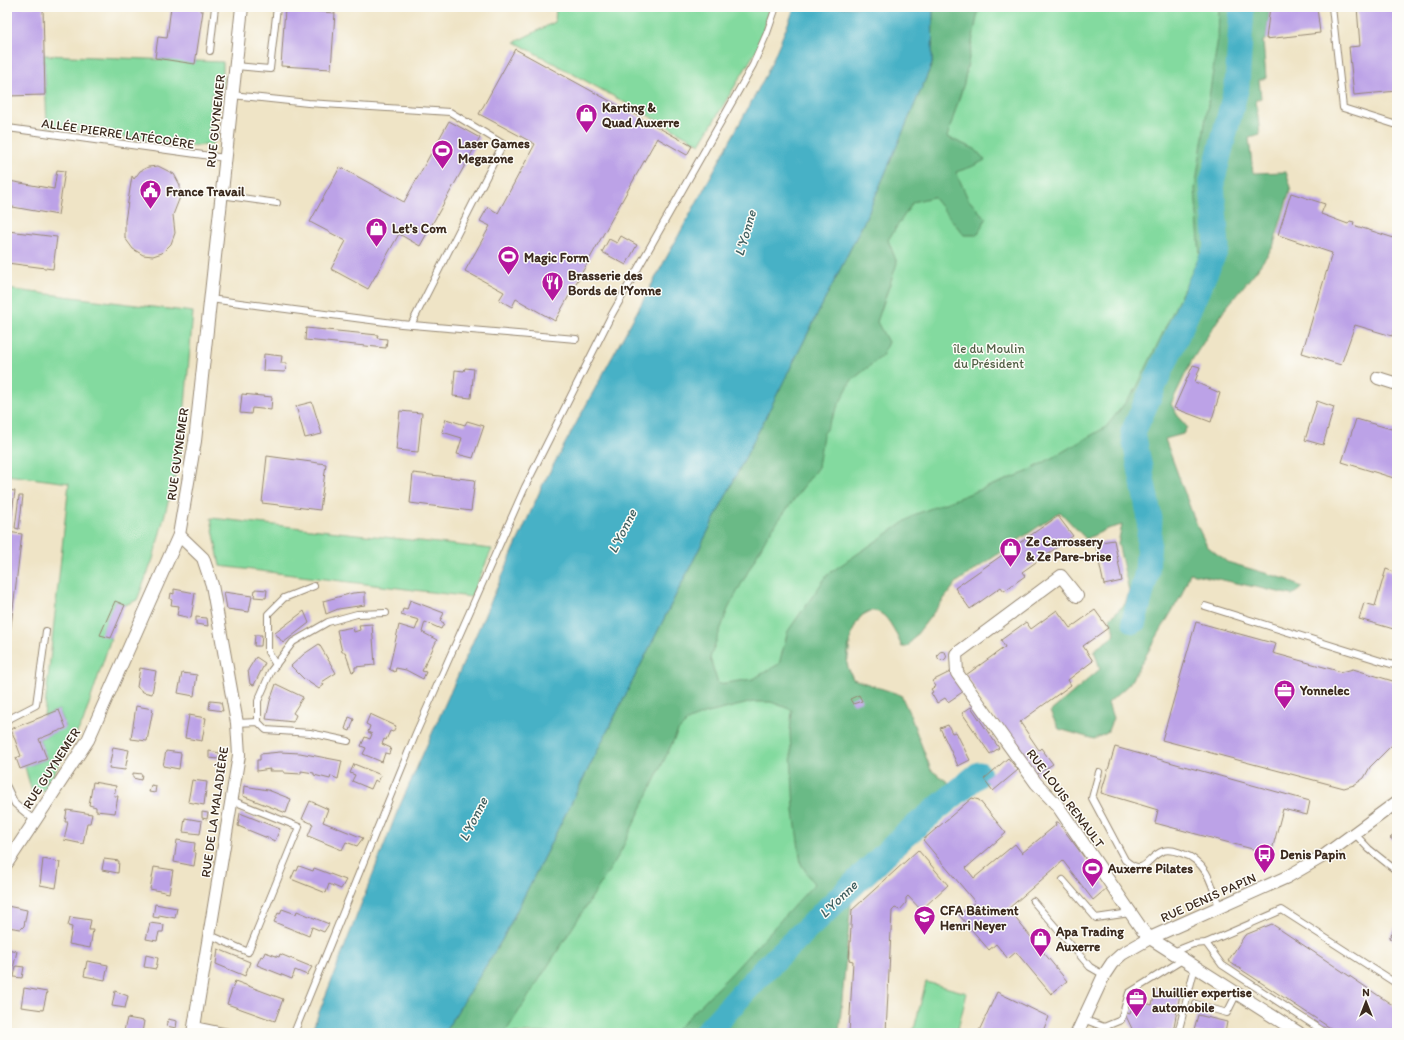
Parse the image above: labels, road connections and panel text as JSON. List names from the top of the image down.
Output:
{
  "streets": {
    "street": [
      "RUE GUYNEMER",
      "RUE LOUIS RENAULT",
      "RUE DE LA MALADIÈRE",
      "RUE DENIS PAPIN"
    ],
    "lane": ["ALLÉE PIERRE LATÉCOÈRE"]
  },
  "crossings": [
    ["RUE GUYNEMER", "ALLÉE PIERRE LATÉCOÈRE"],
    ["RUE GUYNEMER", "RUE DE LA MALADIÈRE"],
    ["RUE LOUIS RENAULT", "RUE DENIS PAPIN"]
  ],
  "water": ["L'Yonne"],
  "parks": ["île du Moulin du Président"],
  "places": {
    "shop": [
      "Karting & Quad Auxerre",
      "Let's Com",
      "Ze Carrossery & Ze Pare-brise",
      "Apa Trading Auxerre"
    ],
    "sports": ["Laser Games Megazone", "Magic Form", "Auxerre Pilates"],
    "public building": ["France Travail"],
    "restaurant": ["Brasserie des Bords de l'Yonne"],
    "office": ["Yonnelec", "Lhuillier expertise automobile"],
    "bus stop": ["Denis Papin"],
    "school or university": ["CFA Bâtiment Henri Neyer"]
  },
  "north": "top"
}
